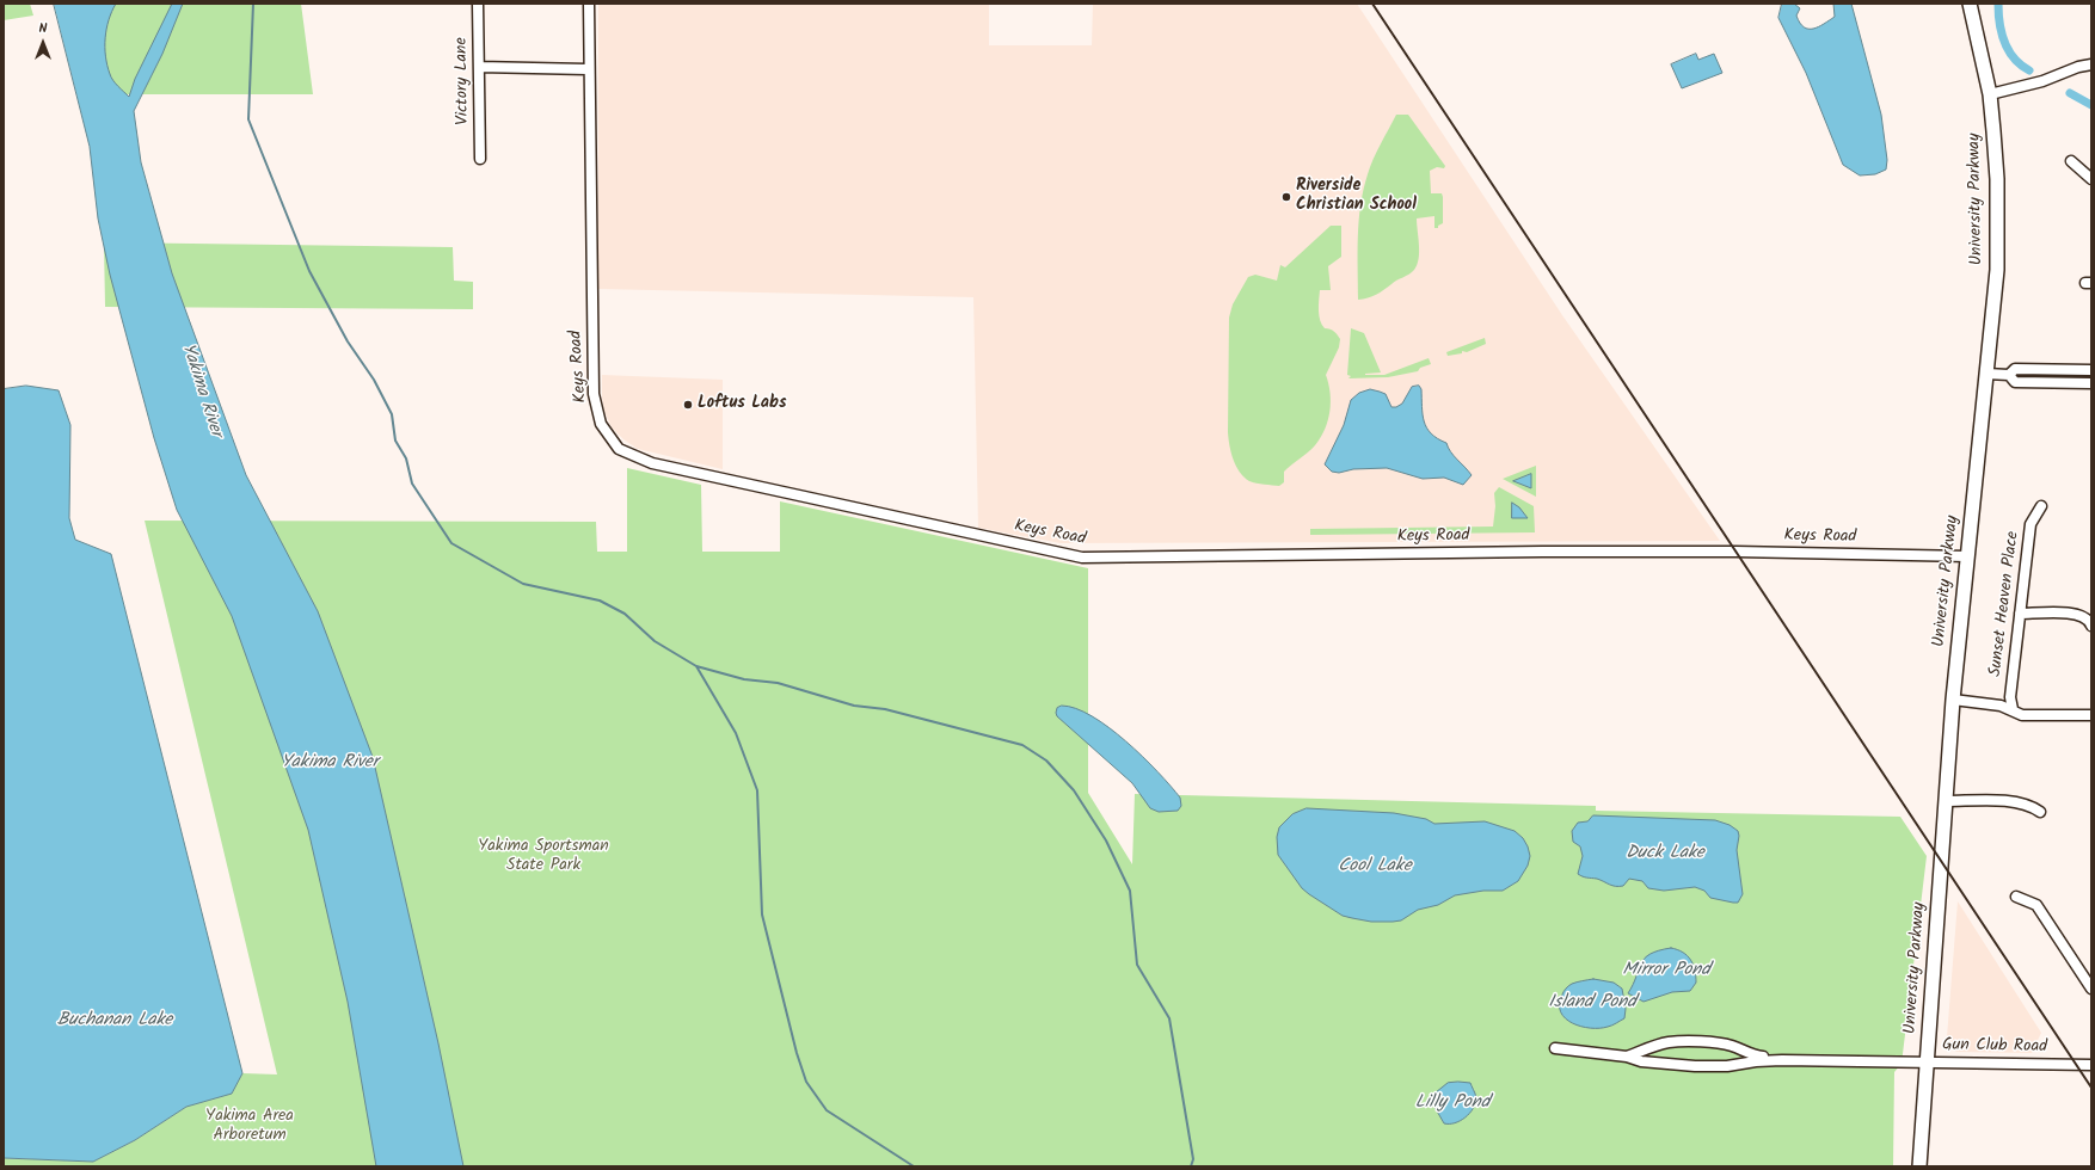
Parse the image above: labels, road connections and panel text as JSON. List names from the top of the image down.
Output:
{
  "streets": {
    "main road": ["University Parkway"],
    "street": [
      "Victory Lane",
      "Keys Road",
      "Sunset Heaven Place",
      "Gun Club Road"
    ]
  },
  "crossings": [
    ["University Parkway", "Keys Road"],
    ["University Parkway", "Gun Club Road"]
  ],
  "water": [
    "Yakima River",
    "Duck Lake",
    "Cool Lake",
    "Mirror Pond",
    "Island Pond",
    "Buchanan Lake",
    "Lilly Pond"
  ],
  "parks": ["Yakima Sportsman State Park", "Yakima Area Arboretum"],
  "places": ["Riverside Christian School", "Loftus Labs"],
  "north": "top"
}
